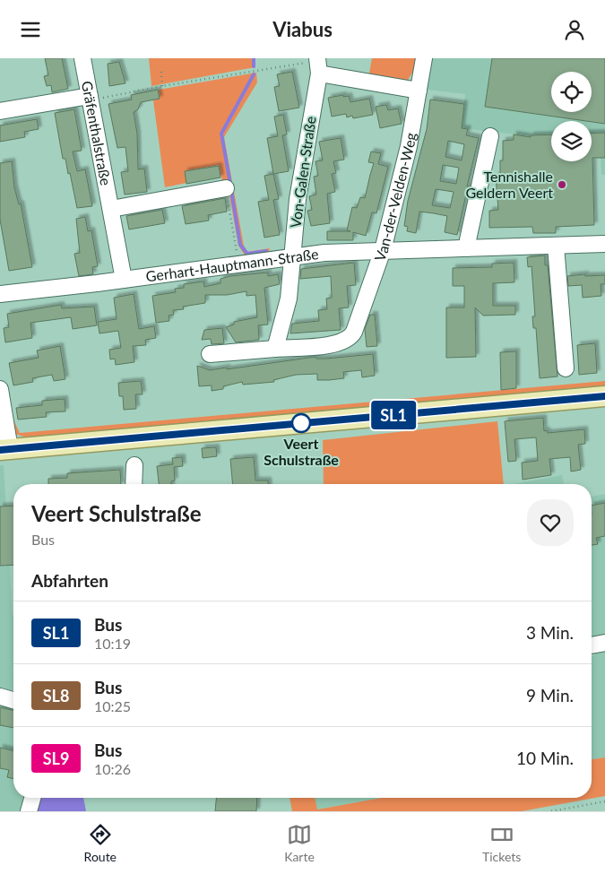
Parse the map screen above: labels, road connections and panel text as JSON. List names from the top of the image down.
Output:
{
  "streets": {
    "street": [
      "Gräfenthalstraße",
      "Von-Galen-Straße",
      "Van-der-Velden-Weg",
      "Gerhart-Hauptmann-Straße"
    ]
  },
  "crossings": [
    ["Gräfenthalstraße", "Gerhart-Hauptmann-Straße"],
    ["Von-Galen-Straße", "Van-der-Velden-Weg"],
    ["Von-Galen-Straße", "Gerhart-Hauptmann-Straße"],
    ["Van-der-Velden-Weg", "Gerhart-Hauptmann-Straße"]
  ],
  "places": ["Tennishalle Geldern Veert", "Veert Schulstraße"],
  "lines": ["bus line SL1"],
  "page": {
    "header": "Viabus",
    "on_map": "SL1",
    "heading": [
      ["Veert Schulstraße", "Bus"],
      "Abfahrten"
    ],
    "list": [
      {
        "mark": "SL1",
        "name": "Bus",
        "note": "10:19",
        "value": "3 Min."
      },
      {
        "mark": "SL8",
        "name": "Bus",
        "note": "10:25",
        "value": "9 Min."
      },
      {
        "mark": "SL9",
        "name": "Bus",
        "note": "10:26",
        "value": "10 Min."
      }
    ],
    "tabs": ["Route", "Karte", "Tickets"]
  }
}
